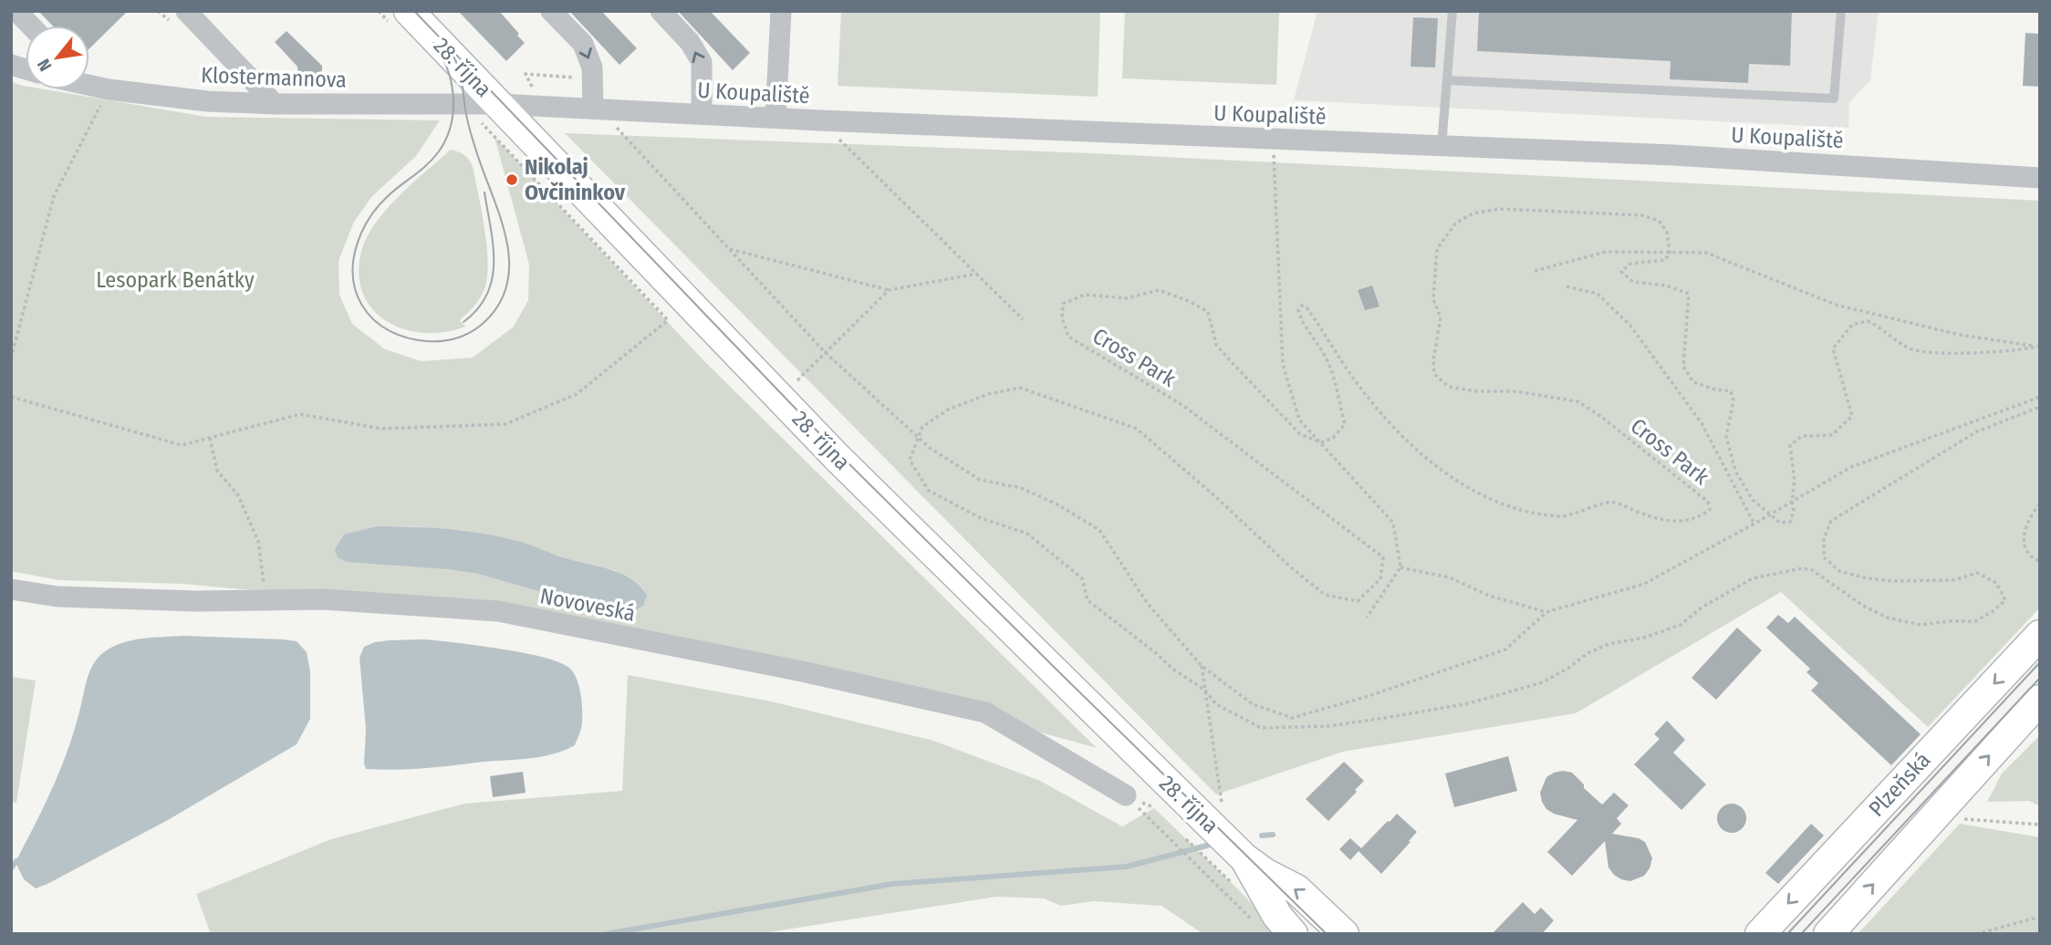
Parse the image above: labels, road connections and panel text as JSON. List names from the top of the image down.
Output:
{
  "streets": {
    "main road": ["28. října", "Plzeňská"],
    "street": ["Klostermannova", "U Koupaliště", "Novoveská"],
    "path": ["Cross Park"]
  },
  "crossings": [
    ["28. října", "Klostermannova"],
    ["28. října", "U Koupaliště"],
    ["Klostermannova", "U Koupaliště"]
  ],
  "parks": ["Lesopark Benátky"],
  "places": ["Nikolaj Ovčininkov"],
  "north": "bottom left"
}
